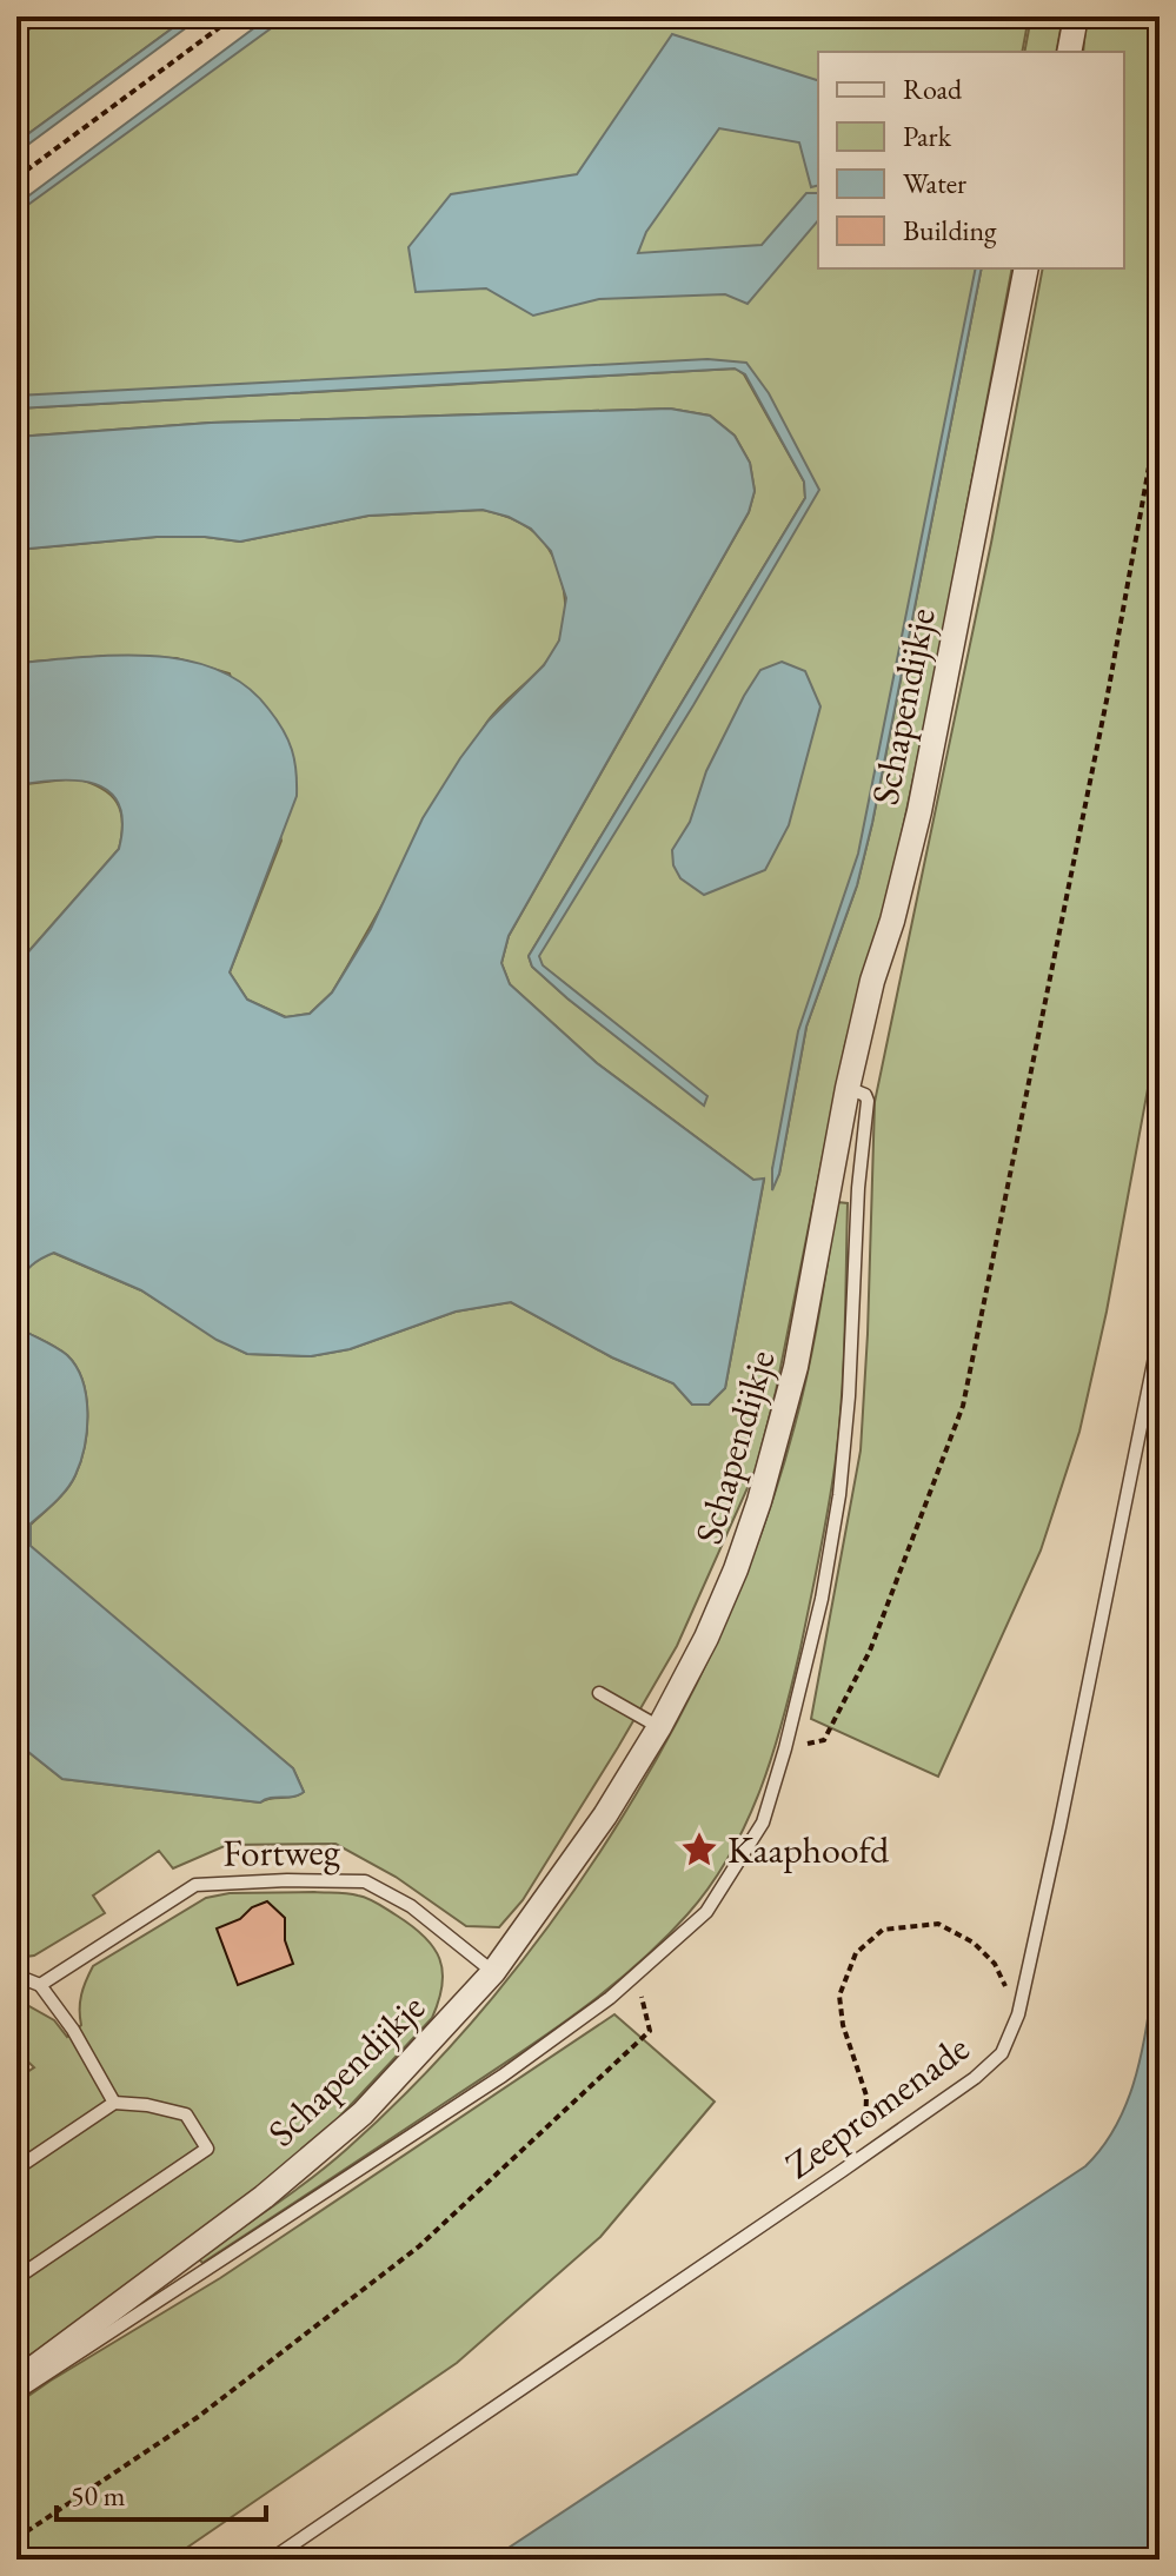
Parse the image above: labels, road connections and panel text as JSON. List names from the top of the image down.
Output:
{
  "streets": {
    "street": ["Schapendijkje"],
    "lane": ["Fortweg", "Zeepromenade"]
  },
  "crossings": [
    ["Schapendijkje", "Fortweg"]
  ],
  "places": {
    "place": ["Kaaphoofd"]
  },
  "legend": [
    "Road",
    "Park",
    "Water",
    "Building"
  ],
  "scale_bar": "50 m"
}
